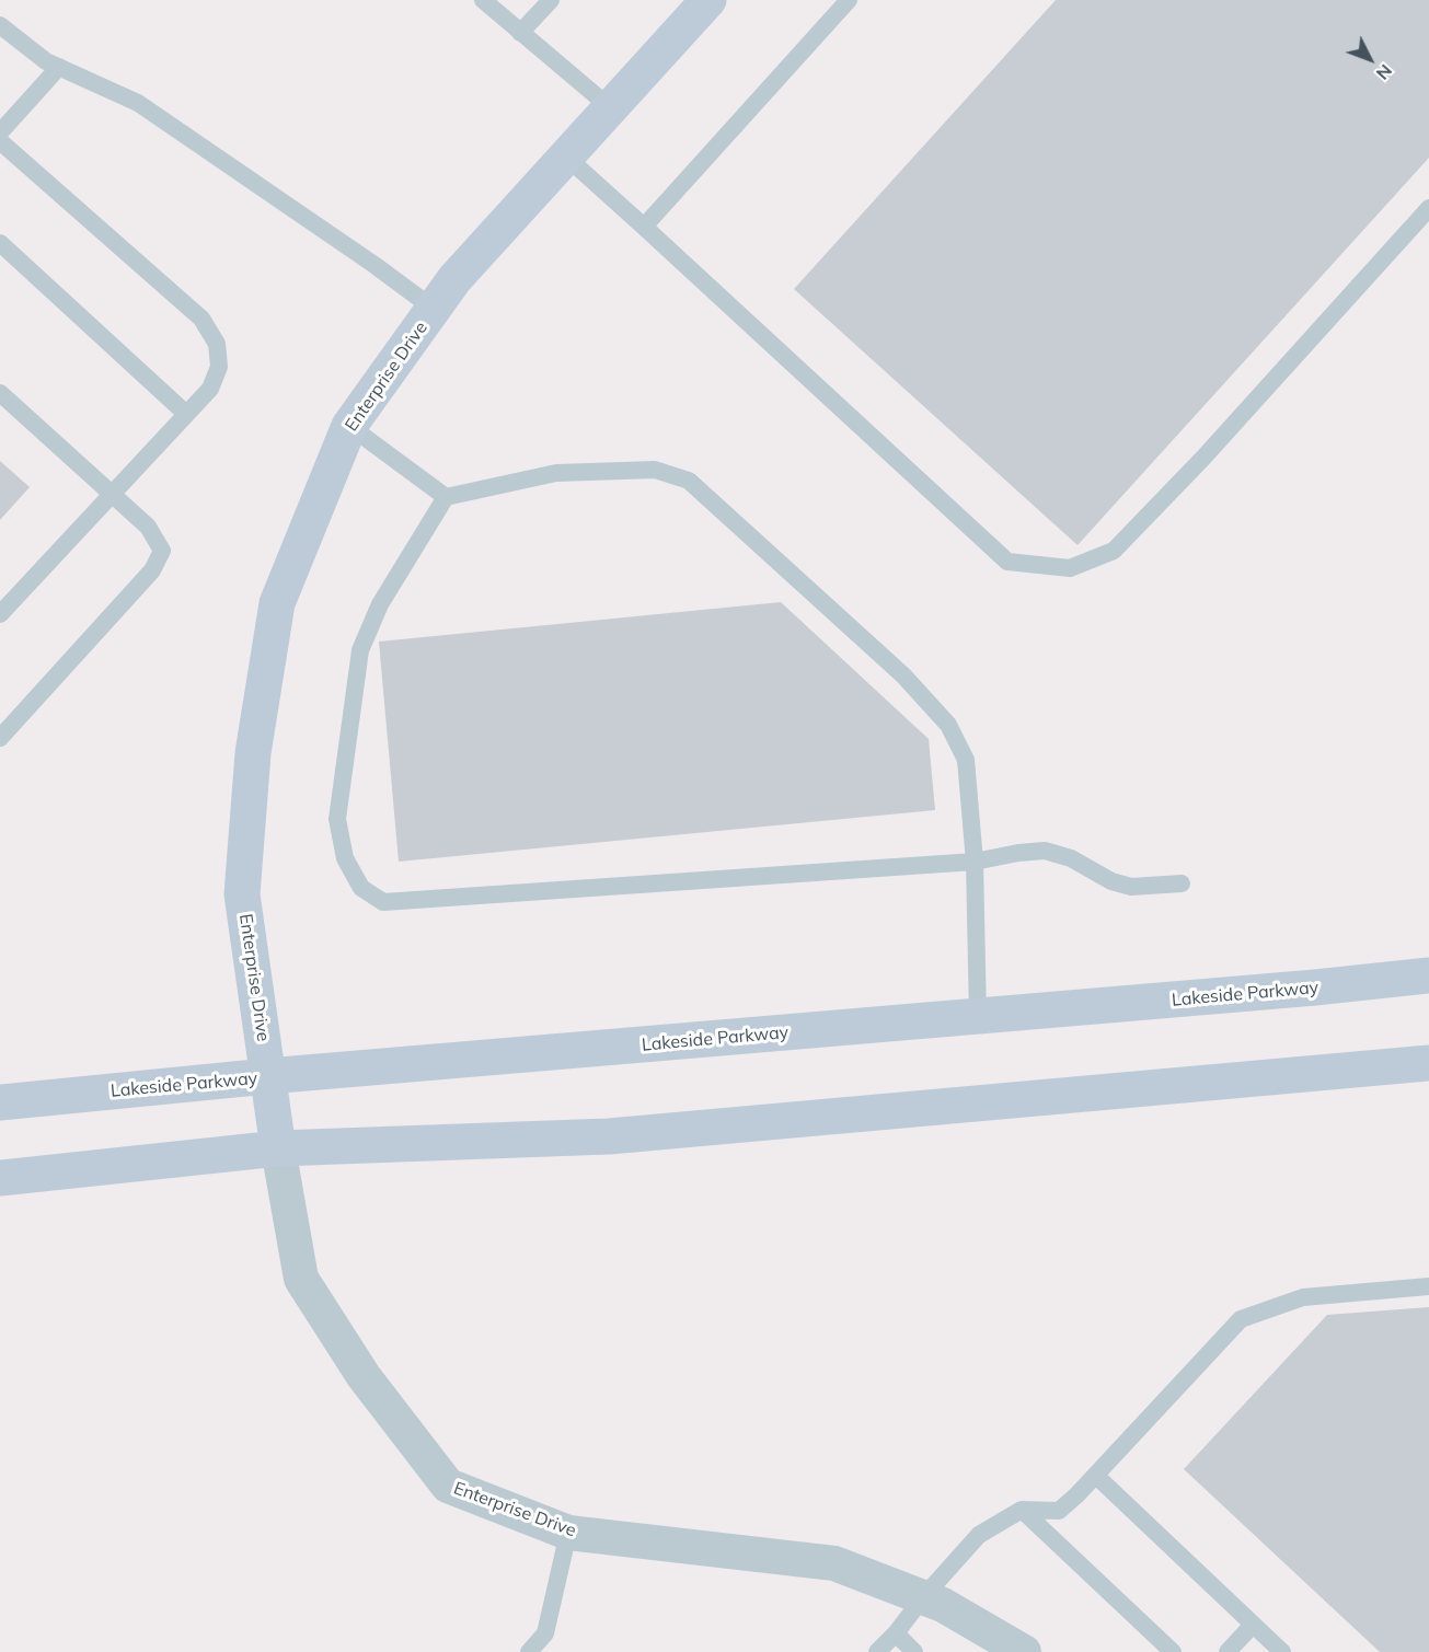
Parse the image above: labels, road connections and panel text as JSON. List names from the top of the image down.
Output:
{
  "streets": {
    "main road": ["Enterprise Drive", "Lakeside Parkway"]
  },
  "crossings": [
    ["Enterprise Drive", "Lakeside Parkway"]
  ],
  "north": "bottom right"
}
